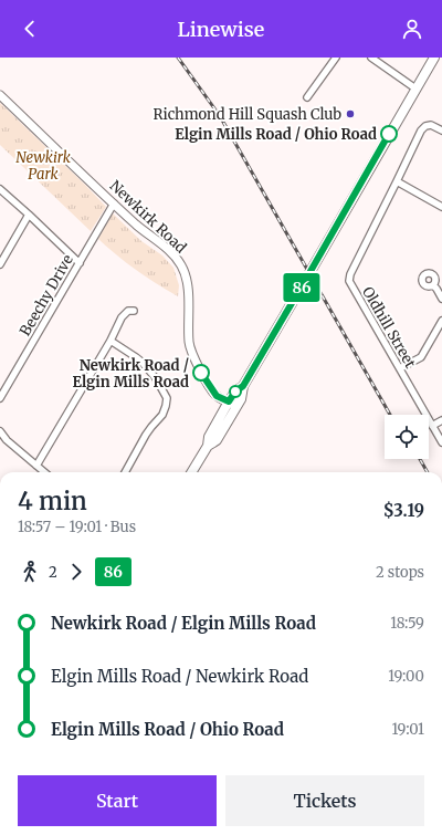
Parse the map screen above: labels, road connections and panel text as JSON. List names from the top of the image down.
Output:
{
  "streets": {
    "street": ["Newkirk Road", "Beechy Drive", "Oldhill Street"]
  },
  "crossings": [
    ["Newkirk Road", "Beechy Drive"]
  ],
  "parks": ["Newkirk Park"],
  "places": ["Richmond Hill Squash Club", "Elgin Mills Road / Ohio Road", "Newkirk Road / Elgin Mills Road"],
  "lines": ["bus line 86"],
  "page": {
    "header": "Linewise",
    "on_map": "86",
    "heading": ["4 min", "18:57 – 19:01 · Bus", "$3.19"],
    "legs": ["2", "86", "2 stops"],
    "list": [
      {
        "name": "Newkirk Road / Elgin Mills Road",
        "value": "18:59"
      },
      {
        "name": "Elgin Mills Road / Newkirk Road",
        "value": "19:00"
      },
      {
        "name": "Elgin Mills Road / Ohio Road",
        "value": "19:01"
      }
    ],
    "buttons": ["Start", "Tickets"]
  }
}
